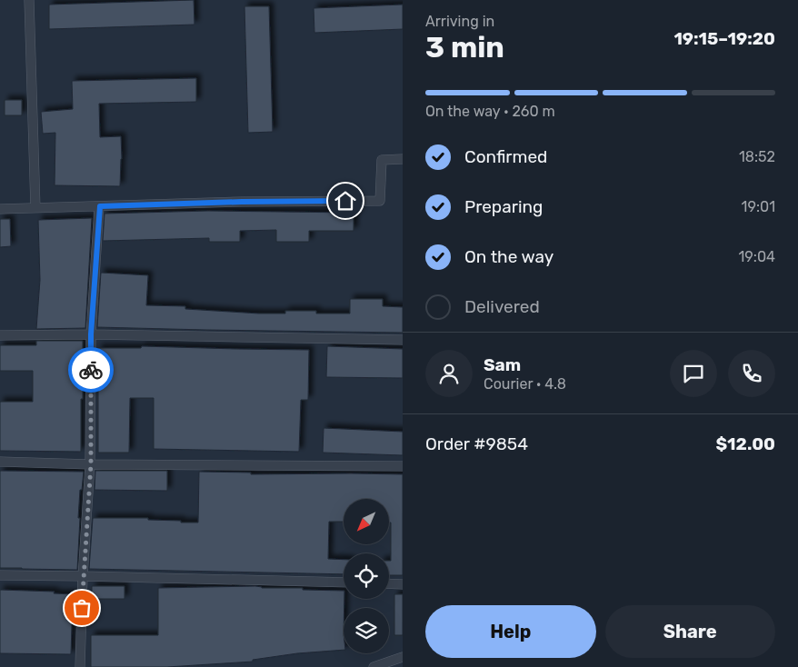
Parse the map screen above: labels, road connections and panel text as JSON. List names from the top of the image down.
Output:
{
  "north": "bottom left",
  "page": {
    "heading": ["3 min", "Arriving in", "19:15–19:20"],
    "panel": [
      "Sam",
      "Courier · 4.8",
      "Order #9854",
      "$12.00"
    ],
    "bar": "On the way · 260 m",
    "list": [
      ["Confirmed", "18:52"],
      ["Preparing", "19:01"],
      ["On the way", "19:04"],
      "Delivered"
    ],
    "buttons": ["Help", "Share"]
  }
}
